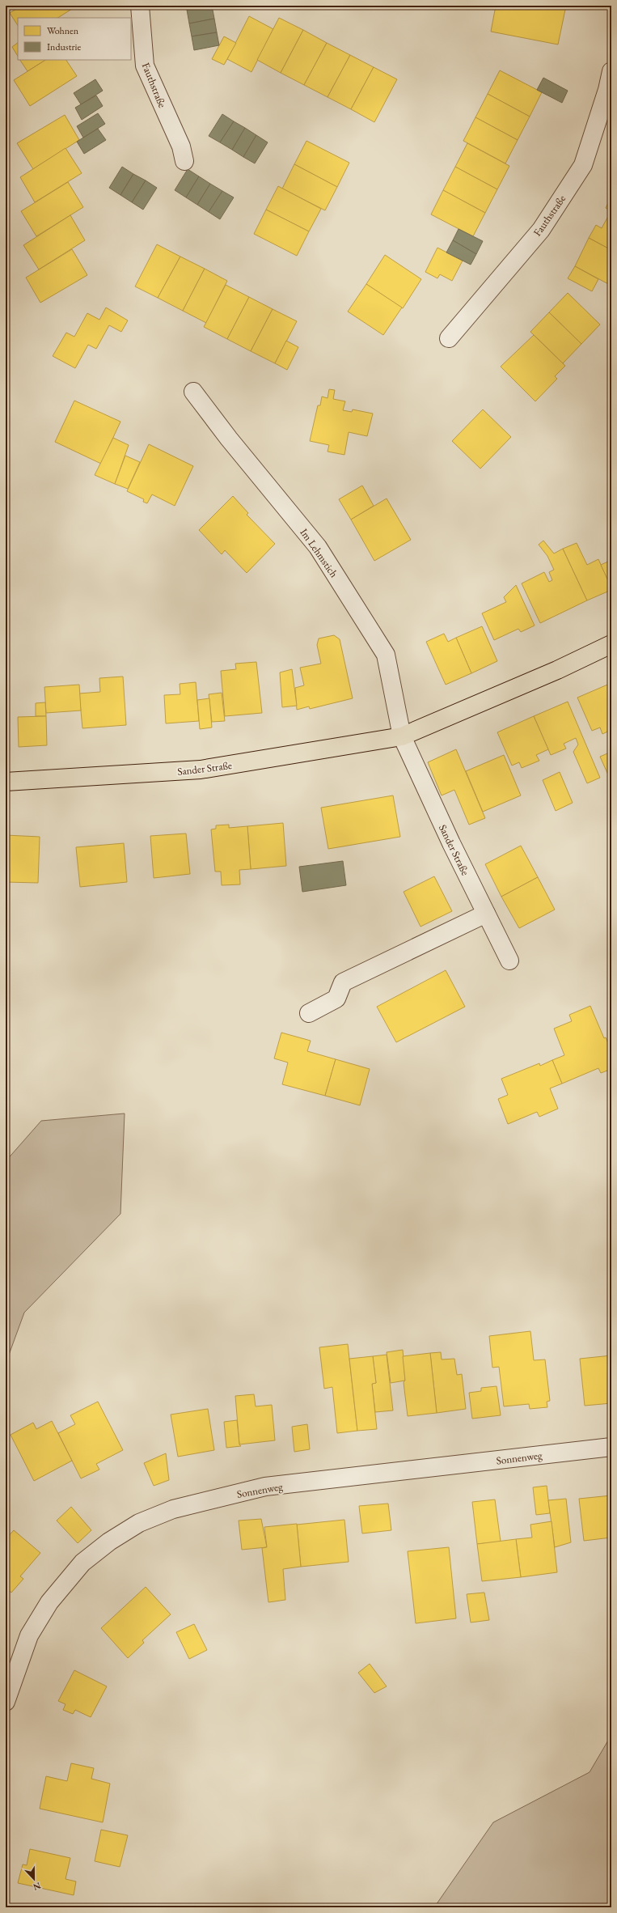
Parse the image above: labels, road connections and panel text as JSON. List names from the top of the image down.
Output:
{
  "streets": {
    "main road": ["Sander Straße"],
    "street": ["Fauthstraße", "Im Lehmstich", "Sonnenweg"]
  },
  "crossings": [
    ["Im Lehmstich", "Sander Straße"]
  ],
  "legend": ["Wohnen", "Industrie"],
  "north": "bottom"
}
